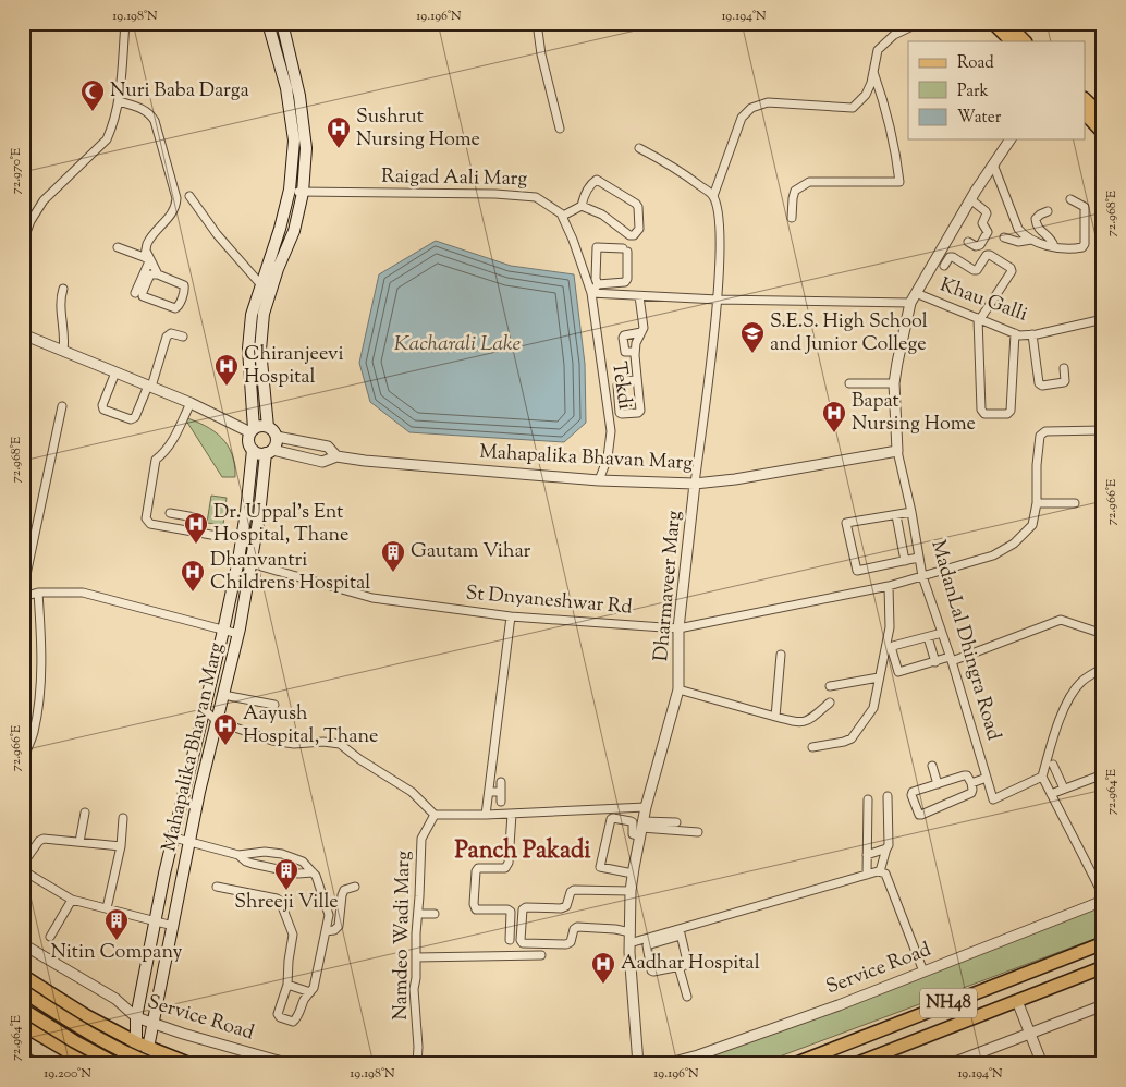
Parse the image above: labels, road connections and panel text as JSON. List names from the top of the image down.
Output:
{
  "streets": {
    "main road": ["Mahapalika Bhavan Marg", "NH48"],
    "street": [
      "Raigad Aali Marg",
      "Khau Galli",
      "Tekdi",
      "Dharmaveer Marg",
      "St Dnyaneshwar Rd",
      "MadanLal Dhingra Road",
      "Namdeo Wadi Marg",
      "Service Road"
    ]
  },
  "crossings": [
    ["Khau Galli", "MadanLal Dhingra Road"],
    ["Tekdi", "Mahapalika Bhavan Marg"],
    ["Mahapalika Bhavan Marg", "Dharmaveer Marg"],
    ["Mahapalika Bhavan Marg", "St Dnyaneshwar Rd"],
    ["Mahapalika Bhavan Marg", "MadanLal Dhingra Road"],
    ["Mahapalika Bhavan Marg", "Service Road"],
    ["Dharmaveer Marg", "St Dnyaneshwar Rd"],
    ["St Dnyaneshwar Rd", "MadanLal Dhingra Road"]
  ],
  "districts": ["Panch Pakadi"],
  "water": ["Kacharali Lake"],
  "places": {
    "mosque": ["Nuri Baba Darga"],
    "hospital": [
      "Sushrut Nursing Home",
      "Chiranjeevi Hospital",
      "Bapat Nursing Home",
      "Dr. Uppal's Ent Hospital, Thane",
      "Dhanvantri Childrens Hospital",
      "Aayush Hospital, Thane",
      "Aadhar Hospital"
    ],
    "school or university": ["S.E.S. High School and Junior College"],
    "building": ["Gautam Vihar", "Shreeji Ville", "Nitin Company"]
  },
  "legend": ["Road", "Park", "Water"],
  "coordinates": [
    "19.198°N",
    "19.196°N",
    "19.194°N",
    "72.970°E",
    "72.968°E",
    "72.966°E",
    "72.964°E",
    "19.200°N"
  ]
}
